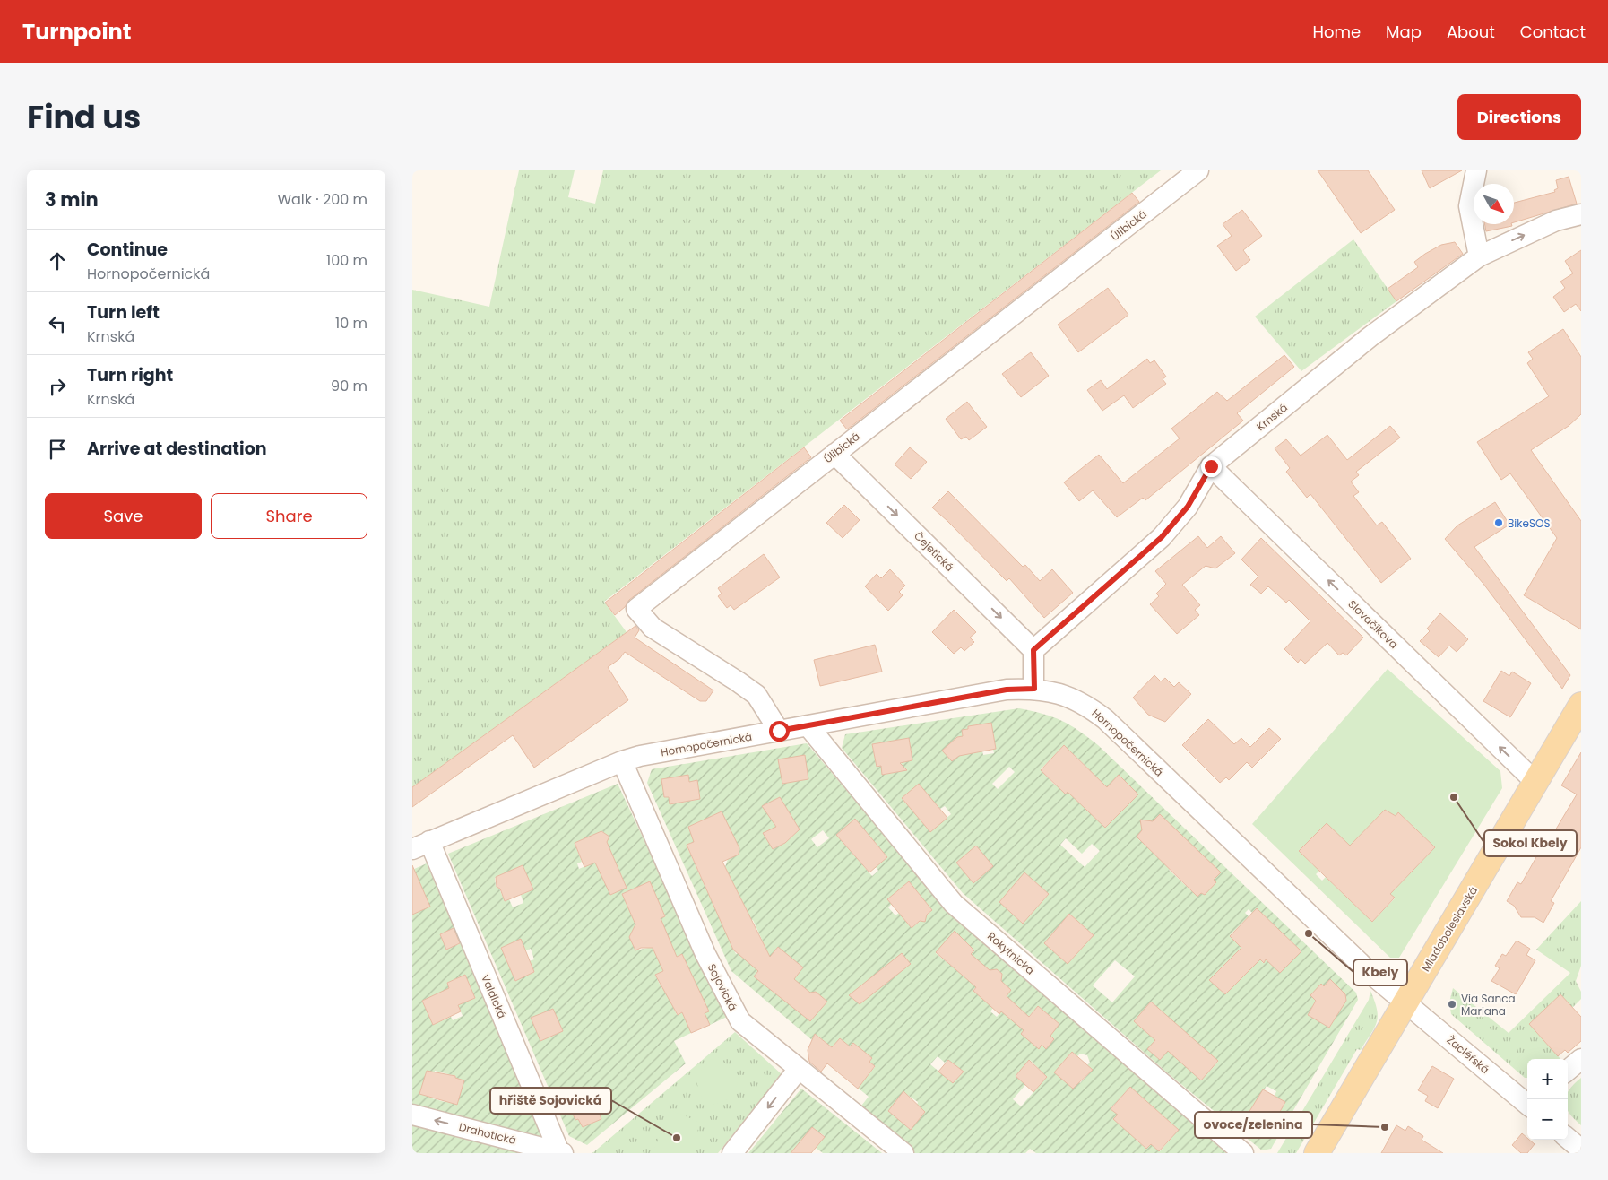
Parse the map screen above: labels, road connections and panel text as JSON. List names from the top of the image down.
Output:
{
  "streets": {
    "main road": ["Mladoboleslavská"],
    "street": [
      "Úlibická",
      "Krnská",
      "Čejetická",
      "Slovačíkova",
      "Hornopočernická",
      "Rokytnická",
      "Sojovická",
      "Valdická",
      "Žacléřská",
      "Drahotická"
    ]
  },
  "crossings": [
    ["Úlibická", "Čejetická"],
    ["Úlibická", "Hornopočernická"],
    ["Krnská", "Čejetická"],
    ["Krnská", "Slovačíkova"],
    ["Slovačíkova", "Mladoboleslavská"],
    ["Hornopočernická", "Mladoboleslavská"],
    ["Hornopočernická", "Rokytnická"],
    ["Hornopočernická", "Sojovická"],
    ["Hornopočernická", "Valdická"],
    ["Hornopočernická", "Žacléřská"],
    ["Mladoboleslavská", "Žacléřská"],
    ["Valdická", "Drahotická"]
  ],
  "one_way": ["Čejetická", "Slovačíkova", "Drahotická"],
  "places": [
    "BikeSOS",
    "Sokol Kbely",
    "Kbely",
    "Via Sanca Mariana",
    "ovoce/zelenina",
    "hřiště Sojovická"
  ],
  "north": "bottom right",
  "page": {
    "header": "Turnpoint",
    "nav": [
      "Home",
      "Map",
      "About",
      "Contact"
    ],
    "title": "Find us",
    "buttons": [
      "Directions",
      ["Save", "Share"]
    ],
    "heading": ["3 min", "Walk · 200 m"],
    "list": [
      ["Continue", "Hornopočernická", "100 m"],
      ["Turn left", "Krnská", "10 m"],
      ["Turn right", "Krnská", "90 m"],
      "Arrive at destination"
    ],
    "map_buttons": ["+", "−"]
  }
}
